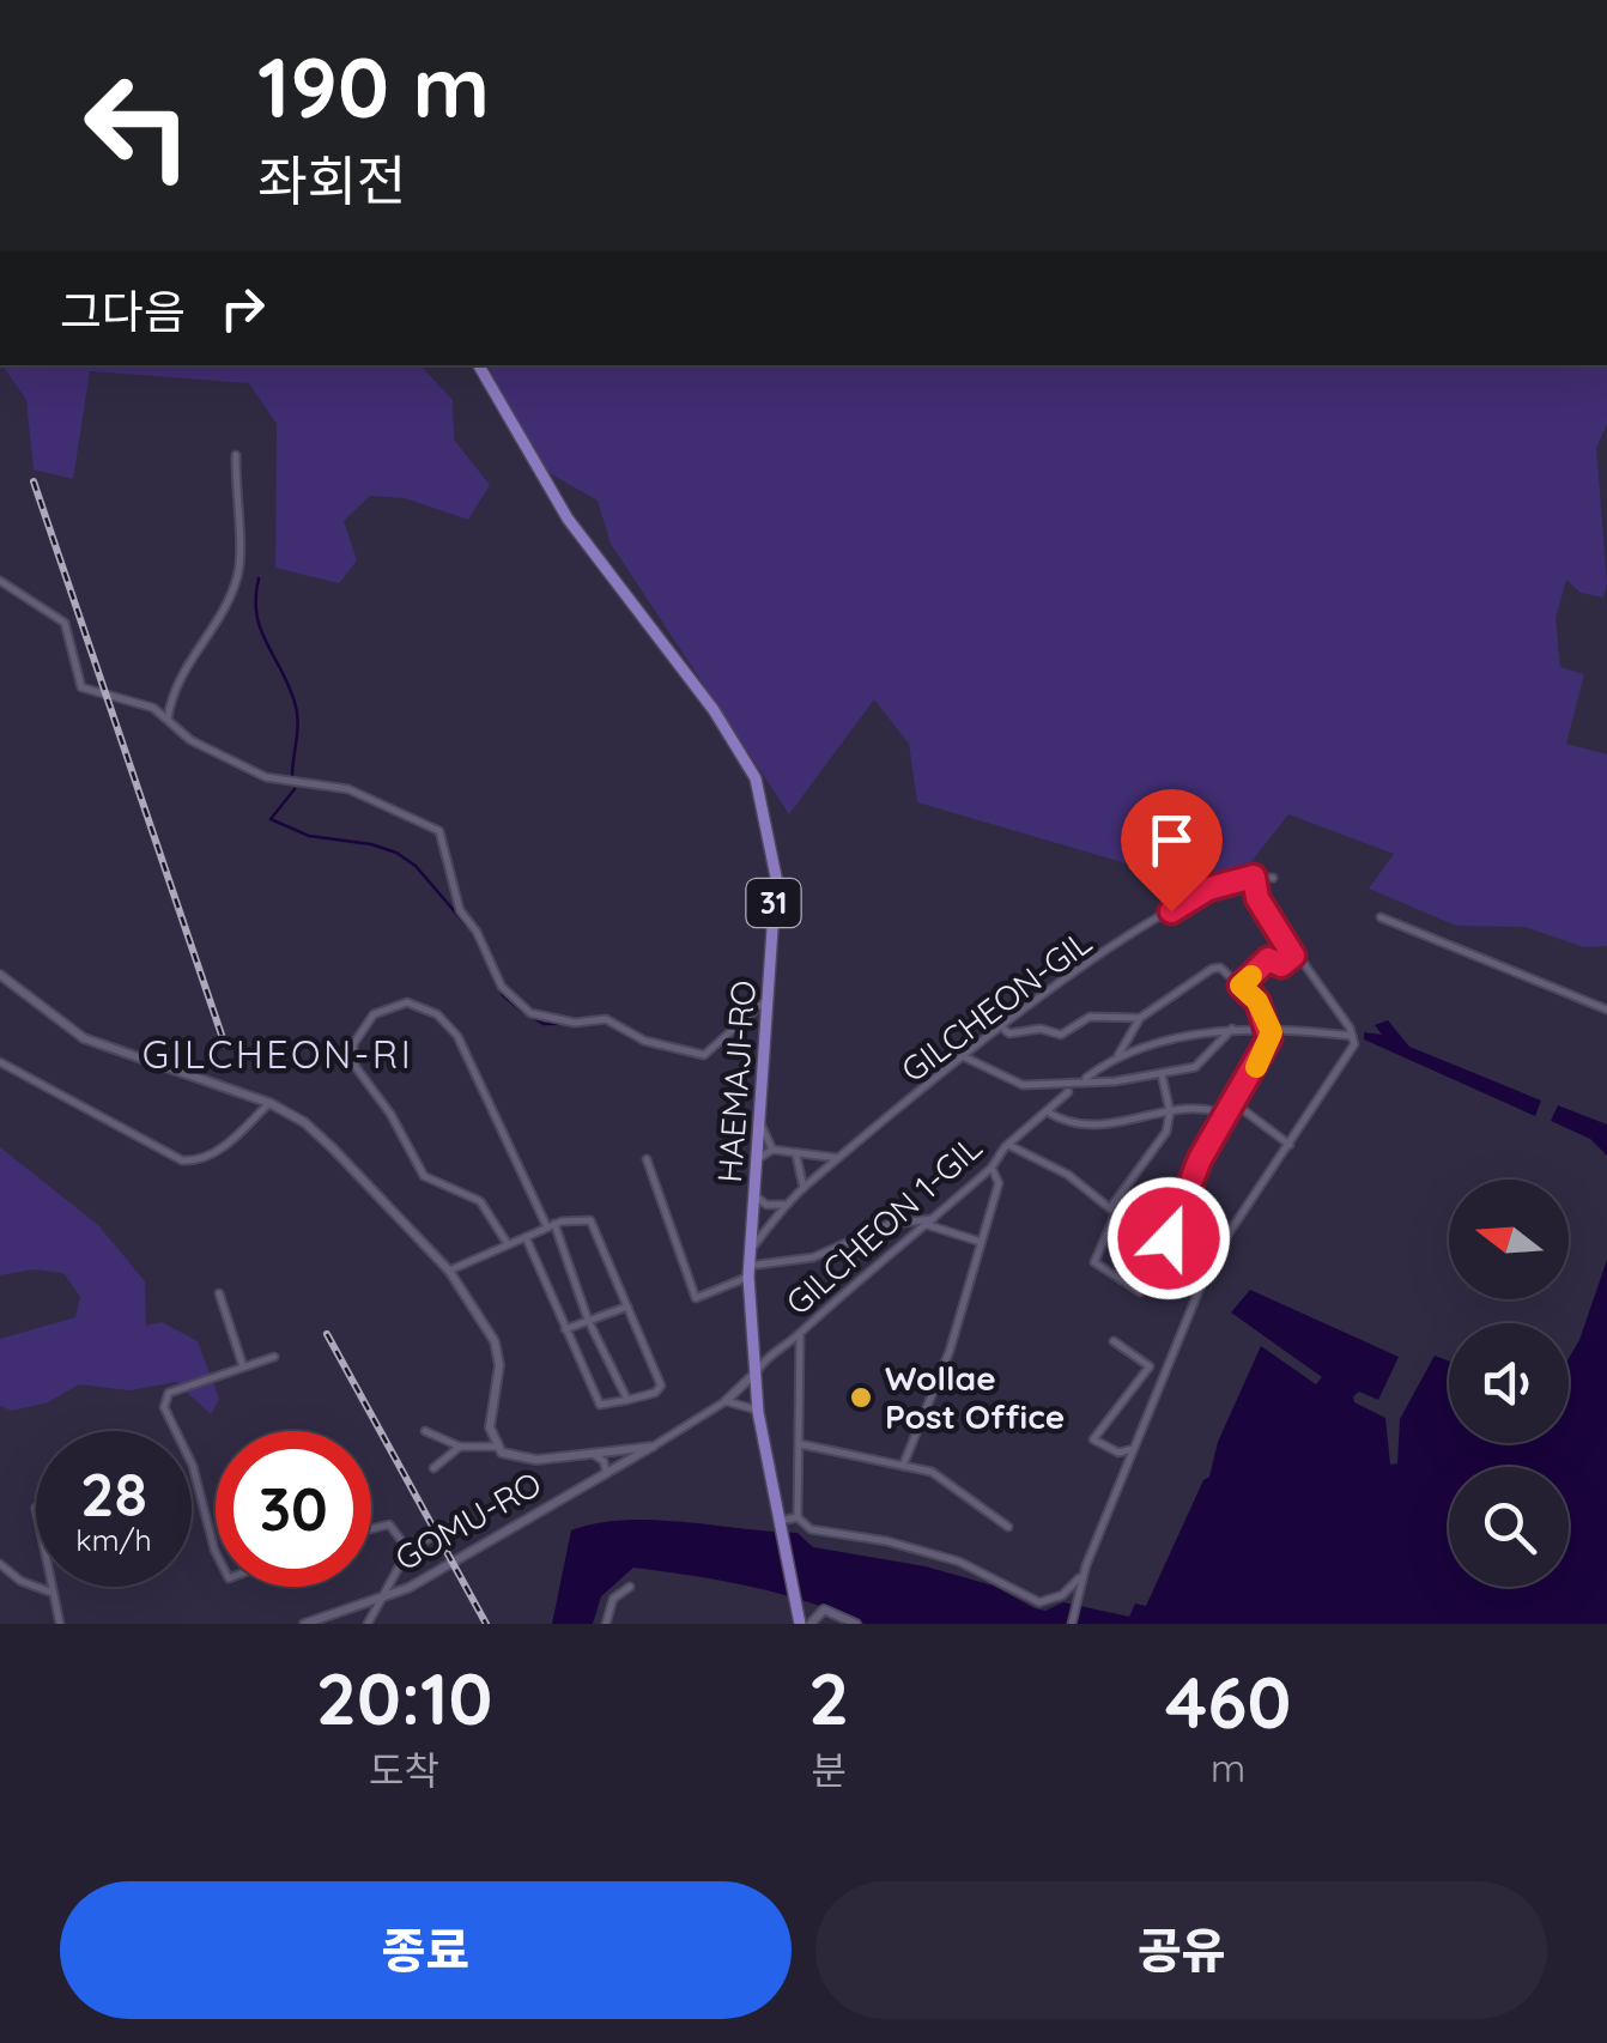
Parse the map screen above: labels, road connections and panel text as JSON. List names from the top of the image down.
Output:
{
  "streets": {
    "main road": ["31", "HAEMAJI-RO"],
    "street": ["GILCHEON-GIL", "GILCHEON 1-GIL", "GOMU-RO"]
  },
  "crossings": [
    ["31", "HAEMAJI-RO"],
    ["GILCHEON-GIL", "HAEMAJI-RO"],
    ["HAEMAJI-RO", "GILCHEON 1-GIL"]
  ],
  "districts": ["GILCHEON-RI"],
  "places": ["Wollae Post Office"],
  "north": "left",
  "page": {
    "turn": ["190 m", "좌회전"],
    "then": "그다음",
    "speed": "28 km/h",
    "limit": "30",
    "eta": [
      "20:10",
      "도착",
      "2",
      "분",
      "460",
      "m"
    ],
    "buttons": ["종료", "공유"]
  }
}
